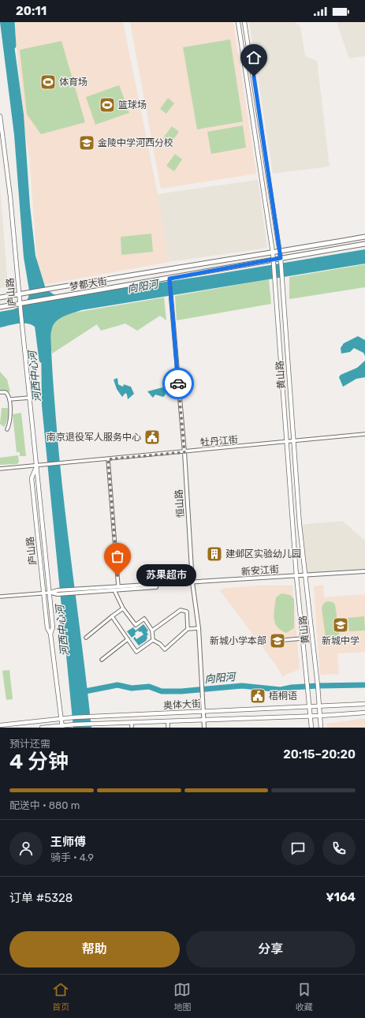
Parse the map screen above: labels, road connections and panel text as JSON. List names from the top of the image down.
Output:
{
  "streets": {
    "main road": [
      "梦都大街",
      "庐山路",
      "黄山路",
      "奥体大街"
    ],
    "street": ["牡丹江街", "恒山路", "新安江街"]
  },
  "crossings": [
    ["梦都大街", "庐山路"],
    ["梦都大街", "黄山路"],
    ["梦都大街", "恒山路"],
    ["庐山路", "牡丹江街"],
    ["庐山路", "新安江街"],
    ["庐山路", "奥体大街"],
    ["黄山路", "牡丹江街"],
    ["黄山路", "新安江街"],
    ["黄山路", "奥体大街"],
    ["牡丹江街", "恒山路"],
    ["恒山路", "新安江街"],
    ["恒山路", "奥体大街"]
  ],
  "water": ["向阳河", "河西中心河"],
  "places": {
    "sports": ["体育场", "篮球场"],
    "school or university": ["金陵中学河西分校", "新城中学", "新城小学本部"],
    "public building": ["南京退役军人服务中心", "梧桐语"],
    "building": ["建邺区实验幼儿园"],
    "other": ["苏果超市"]
  },
  "page": {
    "status": "20:11",
    "bubble": "苏果超市",
    "heading": ["4 分钟", "预计还需", "20:15–20:20"],
    "panel": [
      "王师傅",
      "骑手 · 4.9",
      "订单 #5328",
      "¥164"
    ],
    "bar": "配送中 · 880 m",
    "buttons": ["帮助", "分享"],
    "tabs": ["首页", "地图", "收藏"]
  }
}
